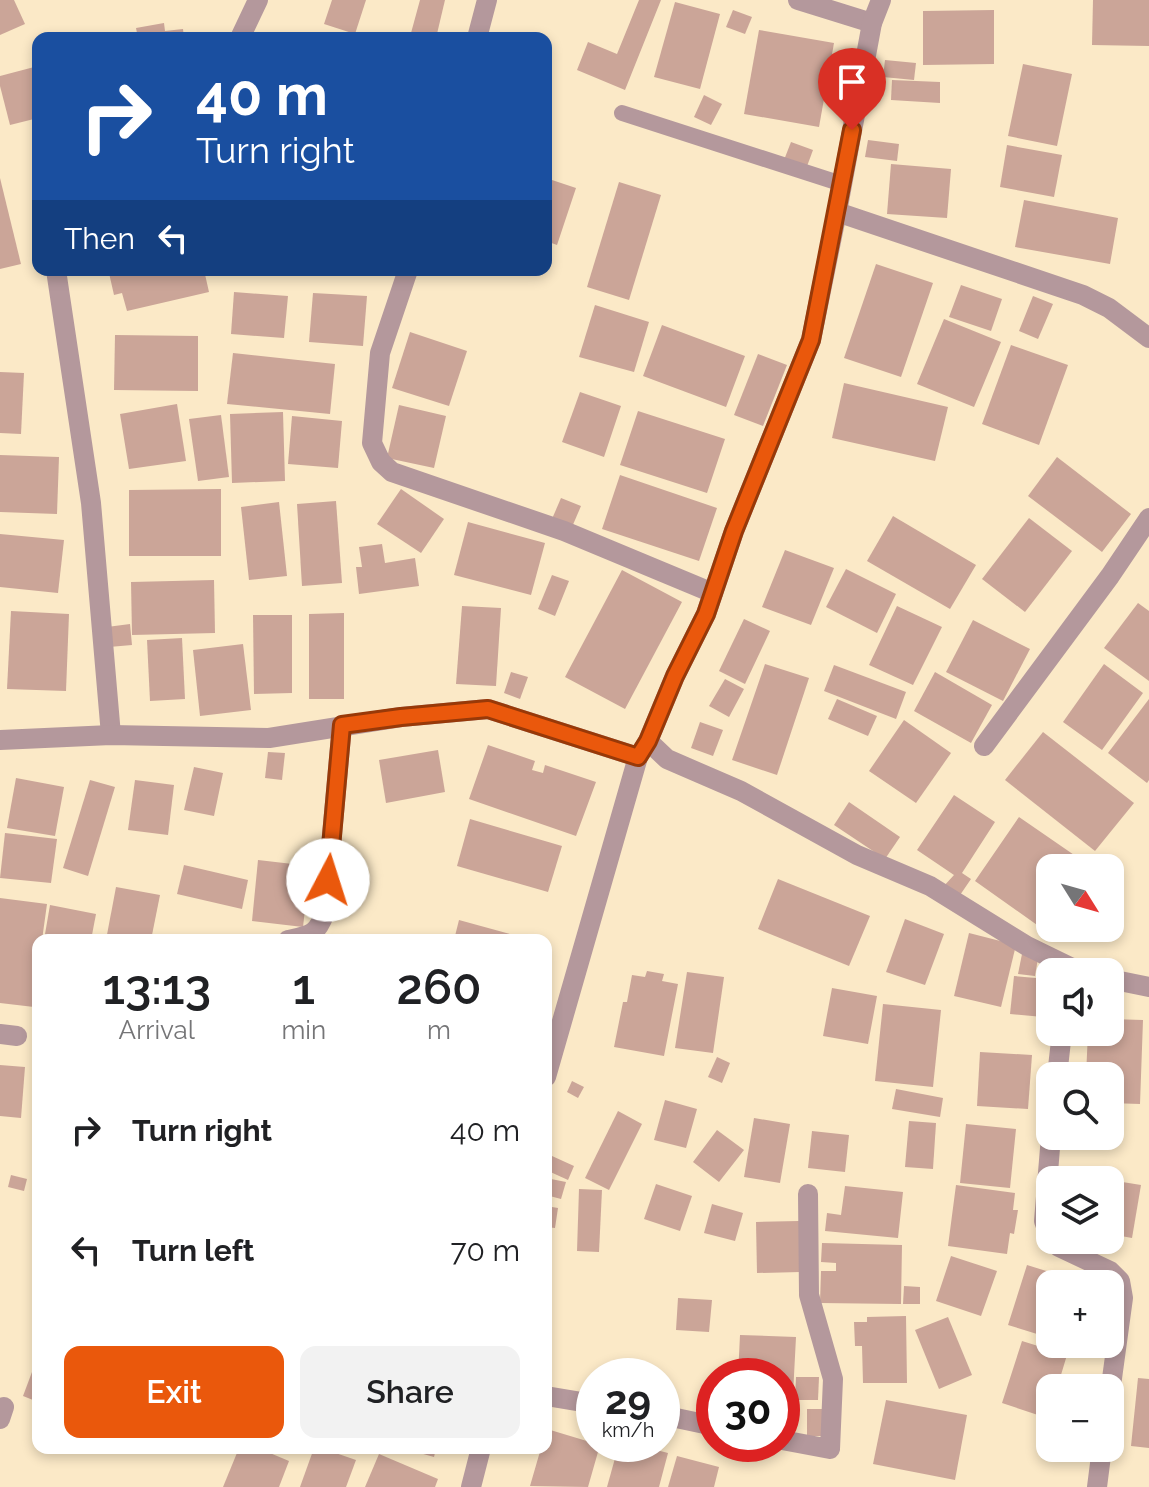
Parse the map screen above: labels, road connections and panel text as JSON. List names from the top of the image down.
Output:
{
  "north": "bottom right",
  "page": {
    "turn": ["40 m", "Turn right"],
    "then": "Then",
    "map_buttons": ["+", "−"],
    "eta": [
      "13:13",
      "Arrival",
      "1",
      "min",
      "260",
      "m"
    ],
    "list": [
      {
        "name": "Turn right",
        "value": "40 m"
      },
      {
        "name": "Turn left",
        "value": "70 m"
      }
    ],
    "buttons": ["Exit", "Share"],
    "speed": "29 km/h",
    "limit": "30"
  }
}
